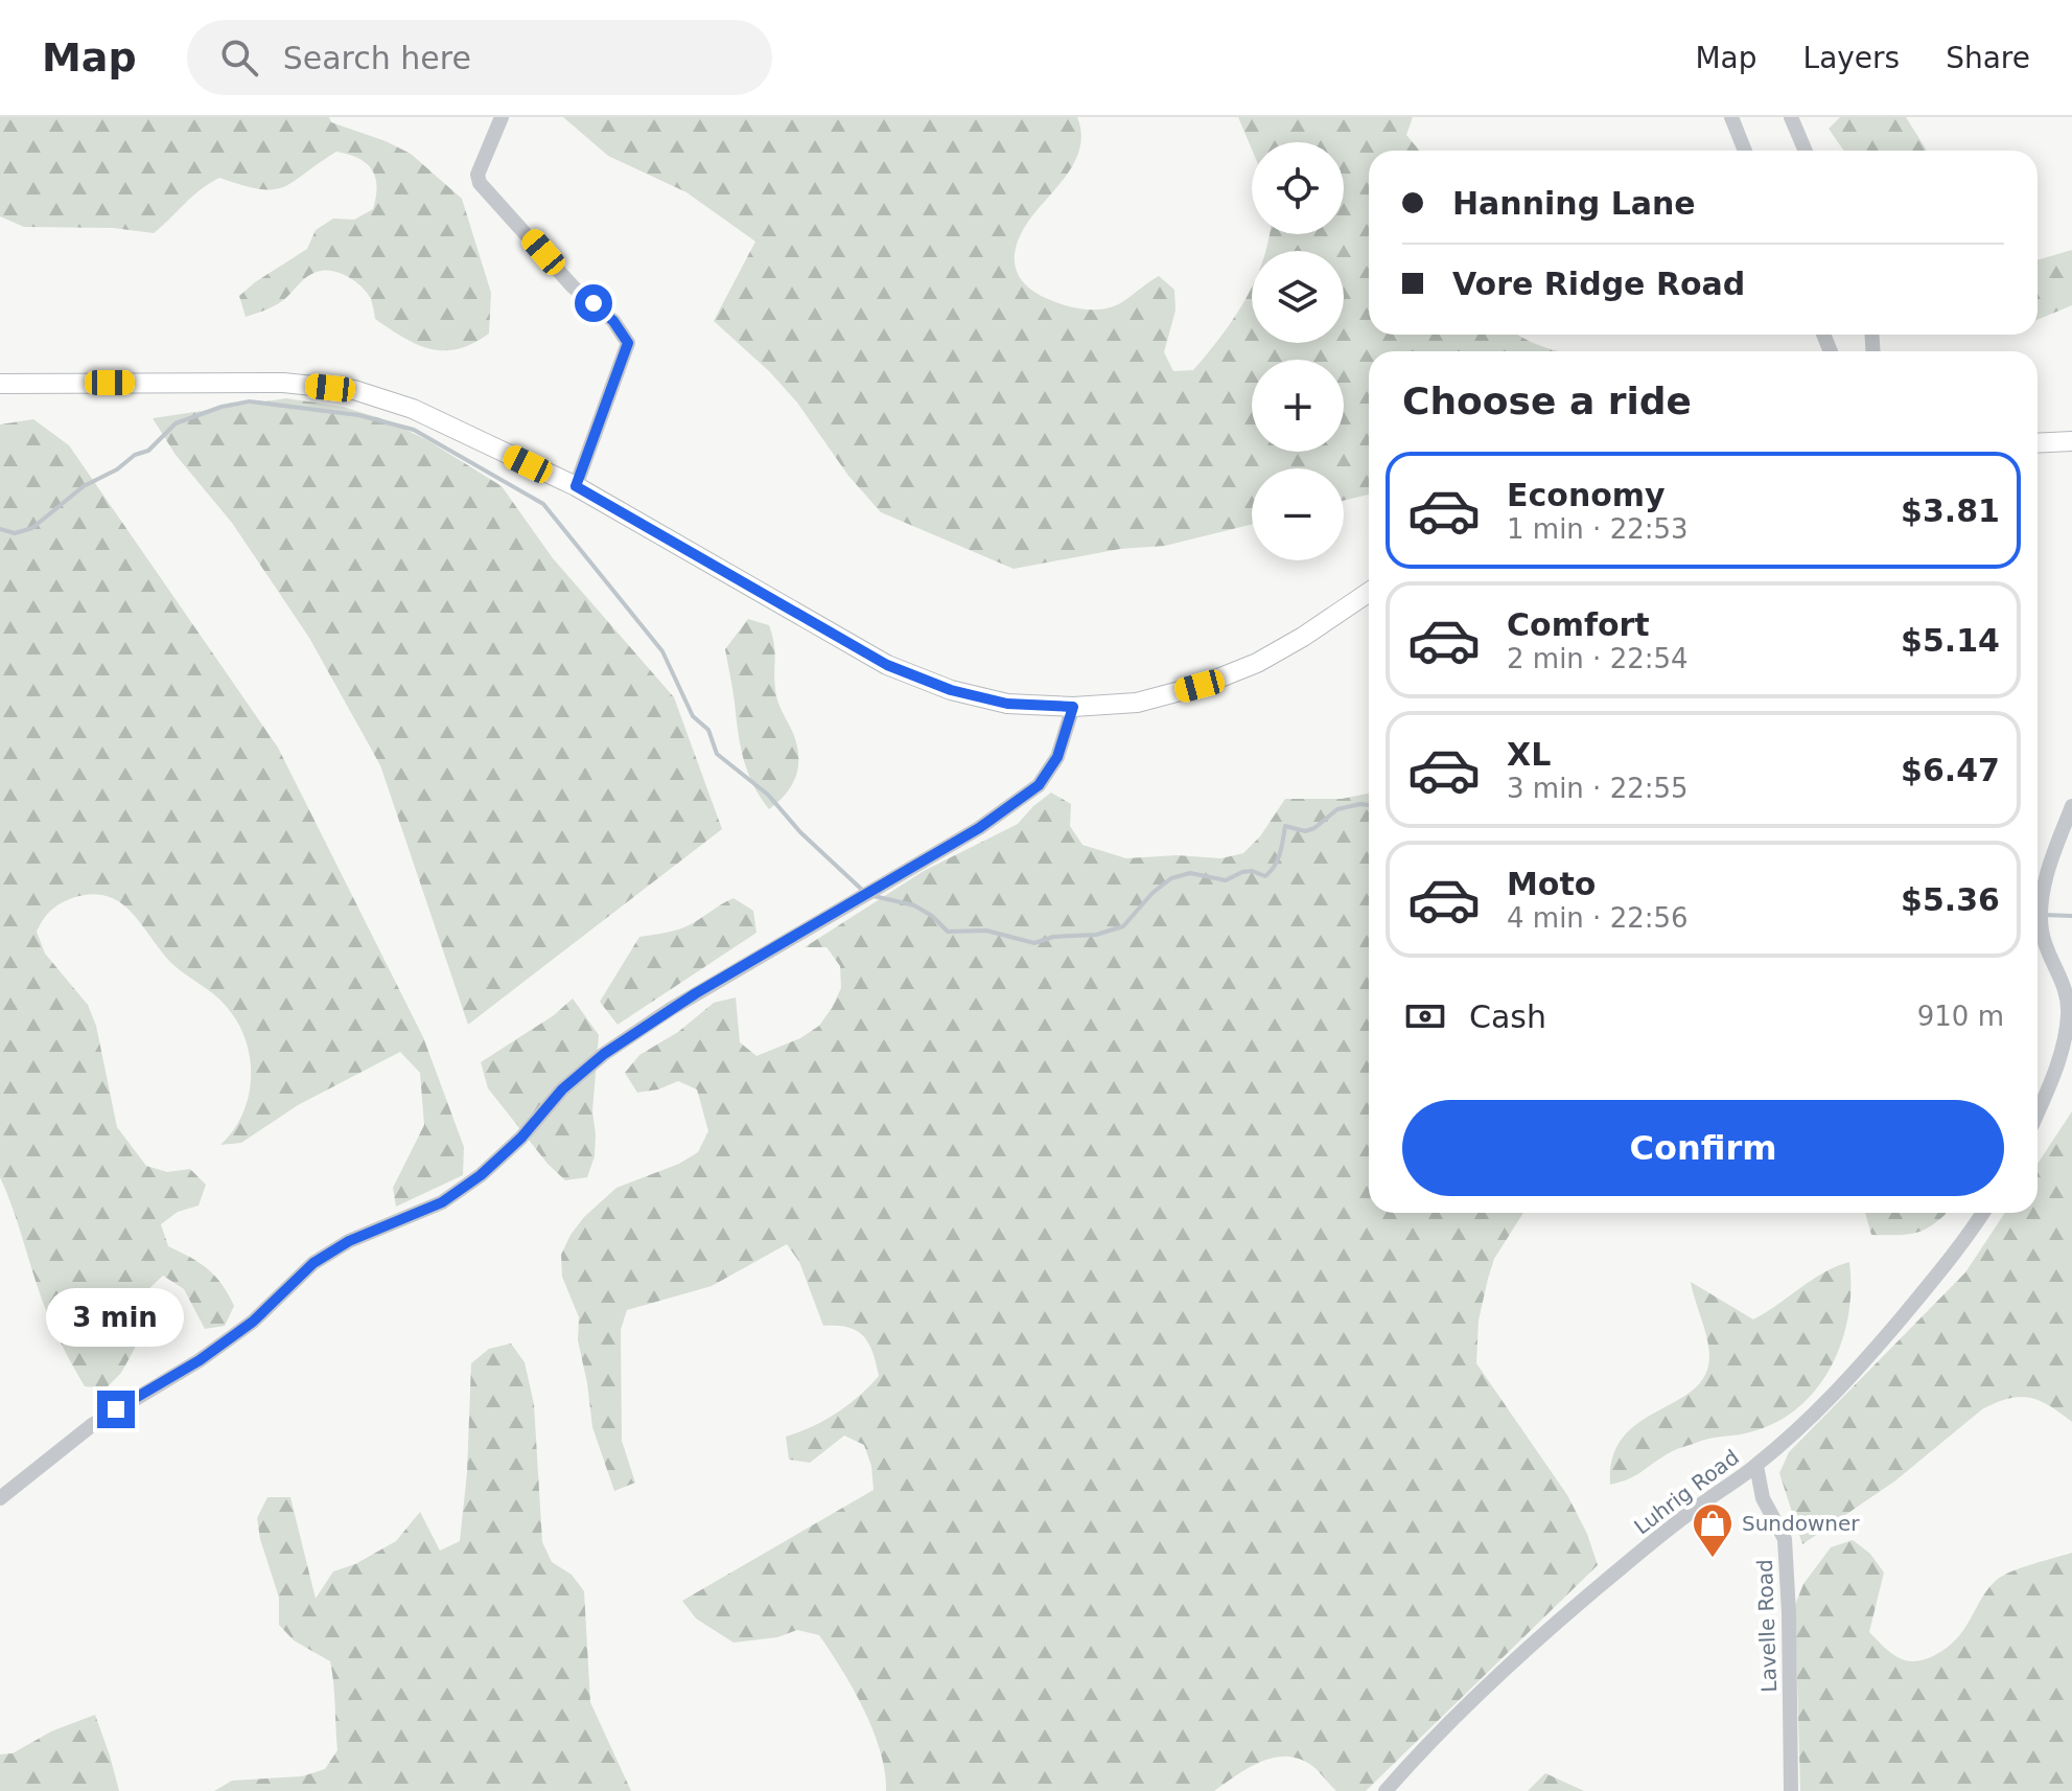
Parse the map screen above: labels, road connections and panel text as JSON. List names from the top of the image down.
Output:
{
  "streets": {
    "street": ["Luhrig Road", "Lavelle Road"]
  },
  "crossings": [
    ["Luhrig Road", "Lavelle Road"]
  ],
  "places": {
    "shop": ["Sundowner"]
  },
  "page": {
    "header": "Map",
    "search": "Search here",
    "nav": ["Map", "Layers", "Share"],
    "map_buttons": ["+", "−"],
    "banner": ["Hanning Lane", "Vore Ridge Road"],
    "heading": "Choose a ride",
    "list": [
      {
        "name": "Economy",
        "note": "1 min · 22:53",
        "value": "$3.81"
      },
      {
        "name": "Comfort",
        "note": "2 min · 22:54",
        "value": "$5.14"
      },
      {
        "name": "XL",
        "note": "3 min · 22:55",
        "value": "$6.47"
      },
      {
        "name": "Moto",
        "note": "4 min · 22:56",
        "value": "$5.36"
      }
    ],
    "pay": ["Cash", "910 m"],
    "buttons": "Confirm",
    "bubble": "3 min"
  }
}
